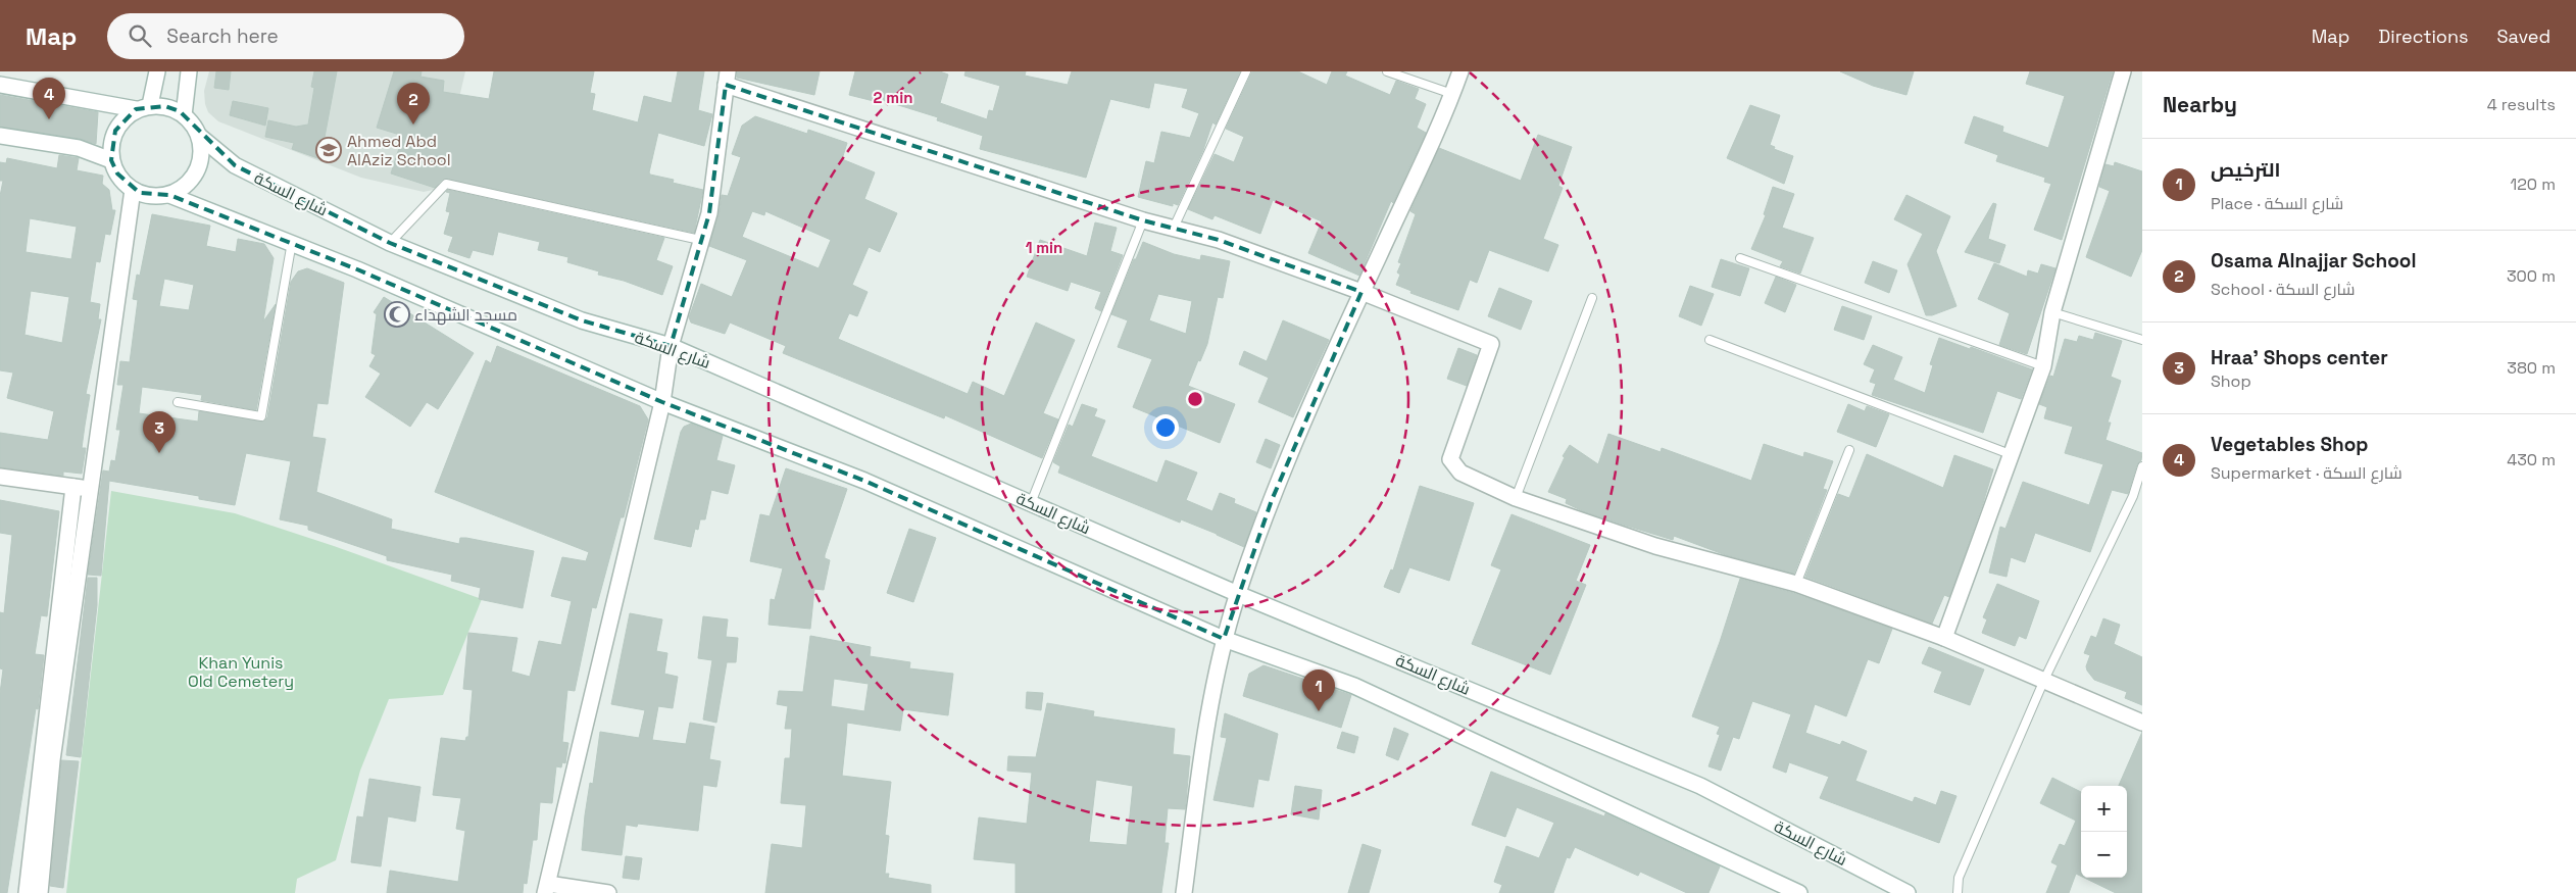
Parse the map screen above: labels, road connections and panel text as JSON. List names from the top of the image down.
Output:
{
  "streets": {
    "street": ["شارع السكة"]
  },
  "parks": ["Khan Yunis Old Cemetery"],
  "places": {
    "school or university": ["Ahmed Abd AlAziz School"],
    "mosque": ["مسجد الشهداء"]
  },
  "page": {
    "header": "Map",
    "search": "Search here",
    "nav": ["Map", "Directions", "Saved"],
    "heading": ["Nearby", "4 results"],
    "pins": [
      "4",
      "2",
      "3",
      "1"
    ],
    "list": [
      {
        "mark": "1",
        "name": "الترخيص",
        "note": "Place · شارع السكة",
        "value": "120 m"
      },
      {
        "mark": "2",
        "name": "Osama Alnajjar School",
        "note": "School · شارع السكة",
        "value": "300 m"
      },
      {
        "mark": "3",
        "name": "Hraa' Shops center",
        "note": "Shop",
        "value": "380 m"
      },
      {
        "mark": "4",
        "name": "Vegetables Shop",
        "note": "Supermarket · شارع السكة",
        "value": "430 m"
      }
    ],
    "map_buttons": ["+", "−"]
  },
  "rings": ["2 min", "1 min"]
}
